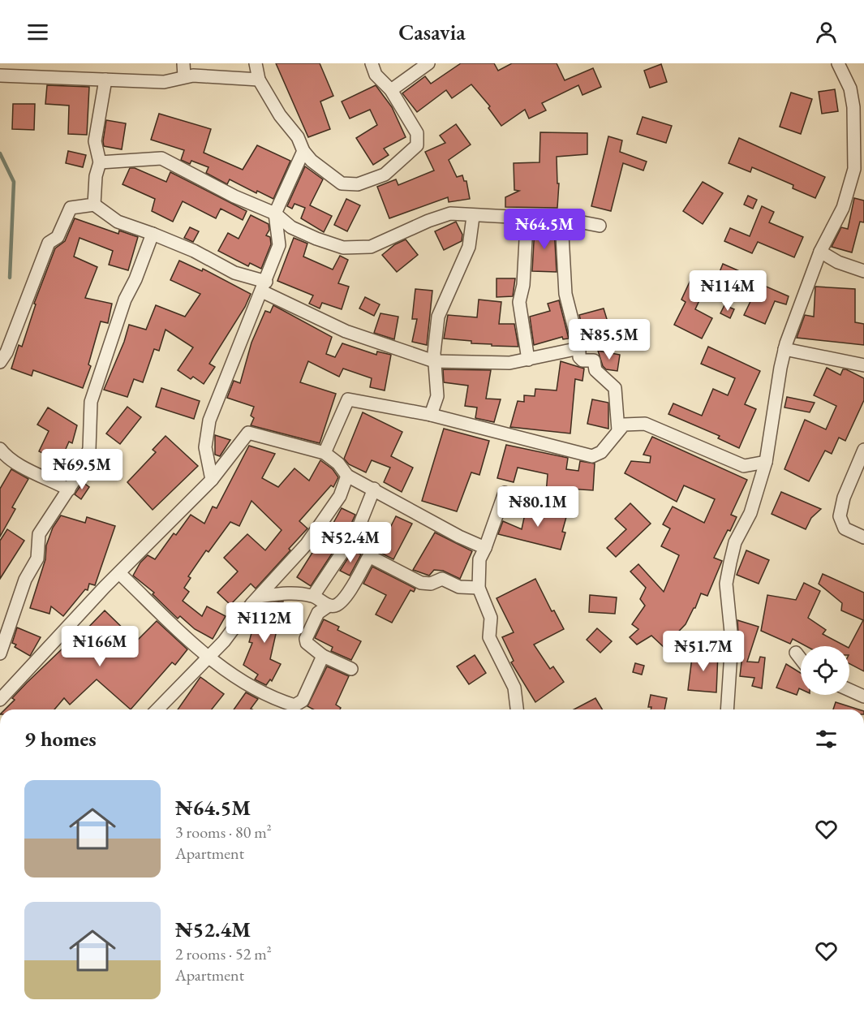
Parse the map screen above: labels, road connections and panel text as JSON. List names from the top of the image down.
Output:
{
  "page": {
    "header": "Casavia",
    "price": [
      "₦64.5M",
      "₦114M",
      "₦85.5M",
      "₦69.5M",
      "₦80.1M",
      "₦52.4M",
      "₦112M",
      "₦166M",
      "₦51.7M"
    ],
    "heading": "9 homes",
    "list": [
      {
        "name": "₦64.5M",
        "note": "3 rooms · 80 m² · Apartment"
      },
      {
        "name": "₦52.4M",
        "note": "2 rooms · 52 m² · Apartment"
      }
    ]
  }
}
